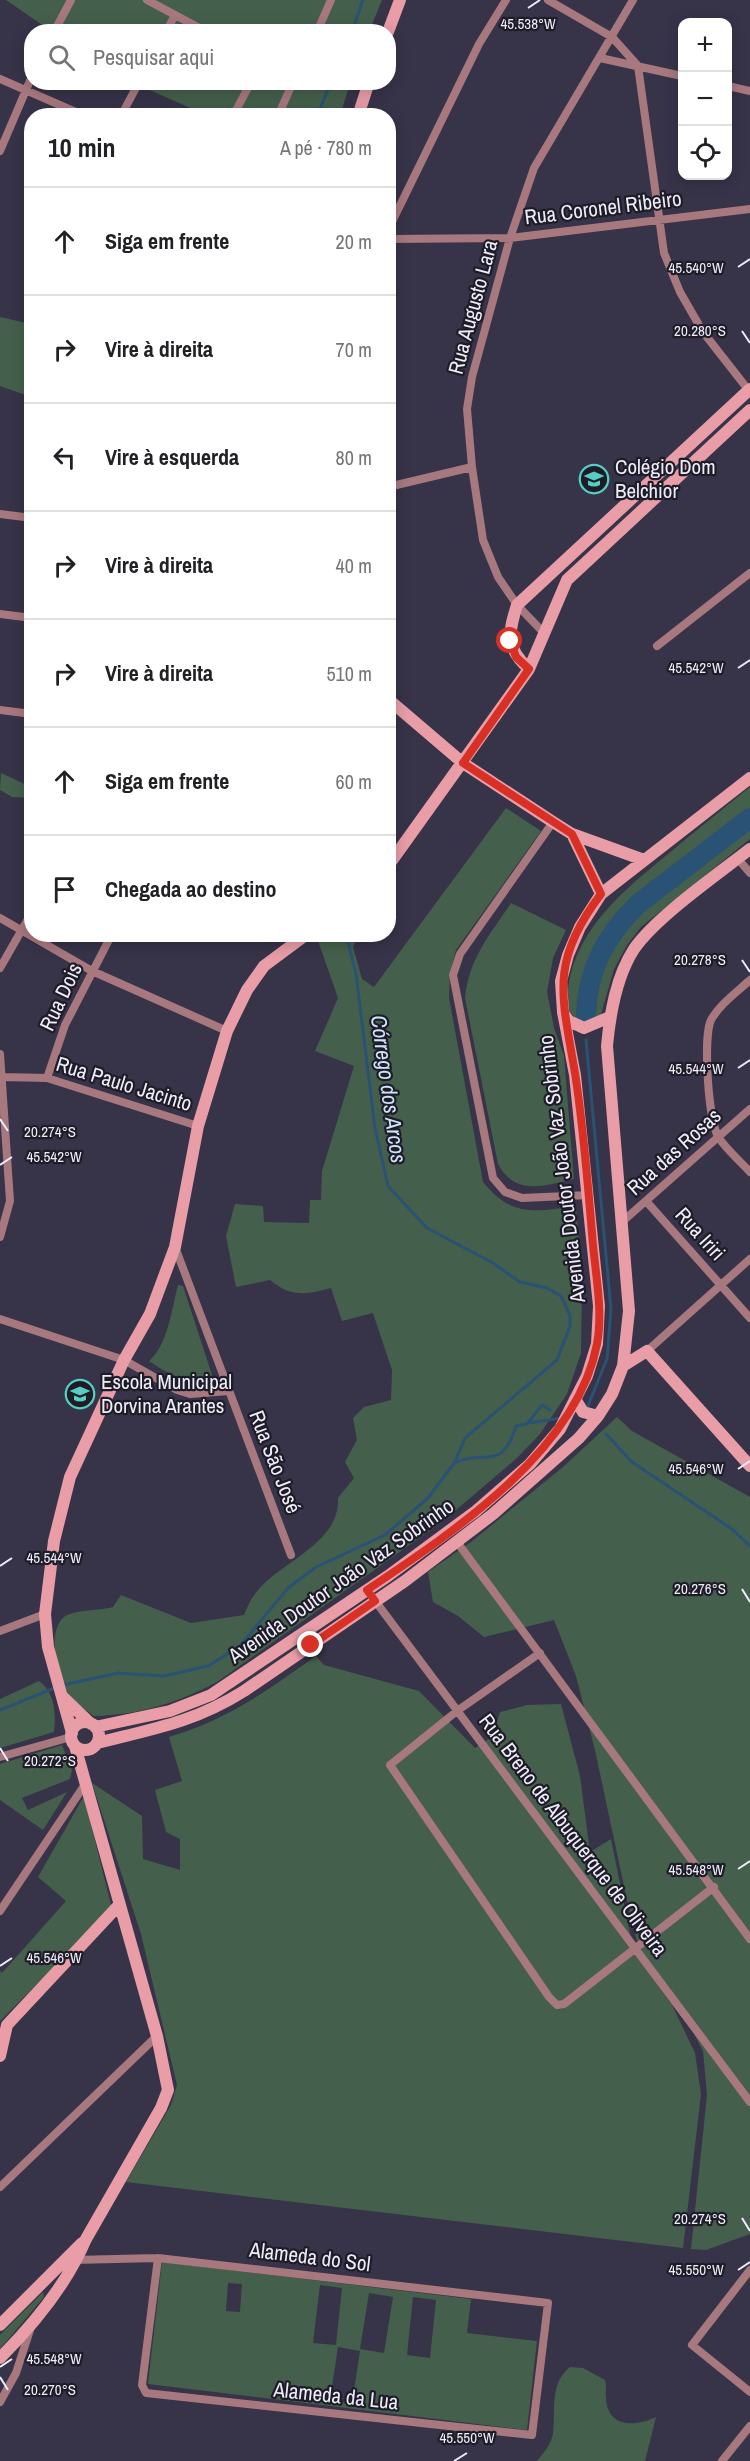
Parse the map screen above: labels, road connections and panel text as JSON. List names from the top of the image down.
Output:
{
  "streets": {
    "street": [
      "Rua Coronel Ribeiro",
      "Rua Augusto Lara",
      "Rua Dois",
      "Rua Paulo Jacinto",
      "Rua das Rosas",
      "Avenida Doutor João Vaz Sobrinho",
      "Rua Iriri",
      "Rua São José",
      "Rua Breno de Albuquerque de Oliveira",
      "Alameda do Sol",
      "Alameda da Lua"
    ]
  },
  "crossings": [
    ["Rua Coronel Ribeiro", "Rua Augusto Lara"],
    ["Rua Dois", "Rua Paulo Jacinto"],
    ["Rua das Rosas", "Avenida Doutor João Vaz Sobrinho"],
    ["Rua das Rosas", "Rua Iriri"],
    ["Avenida Doutor João Vaz Sobrinho", "Rua Breno de Albuquerque de Oliveira"],
    ["Alameda do Sol", "Alameda da Lua"]
  ],
  "water": ["Córrego dos Arcos"],
  "places": {
    "school or university": ["Colégio Dom Belchior", "Escola Municipal Dorvina Arantes"]
  },
  "page": {
    "map_buttons": ["+", "−"],
    "search": "Pesquisar aqui",
    "heading": ["10 min", "A pé · 780 m"],
    "list": [
      ["Siga em frente", "20 m"],
      ["Vire à direita", "70 m"],
      ["Vire à esquerda", "80 m"],
      ["Vire à direita", "40 m"],
      ["Vire à direita", "510 m"],
      ["Siga em frente", "60 m"],
      "Chegada ao destino"
    ]
  },
  "coordinates": [
    "45.538°W",
    "45.540°W",
    "20.280°S",
    "45.542°W",
    "20.278°S",
    "45.544°W",
    "20.274°S",
    "45.546°W",
    "20.276°S",
    "20.272°S",
    "45.548°W",
    "45.550°W",
    "20.270°S"
  ]
}
